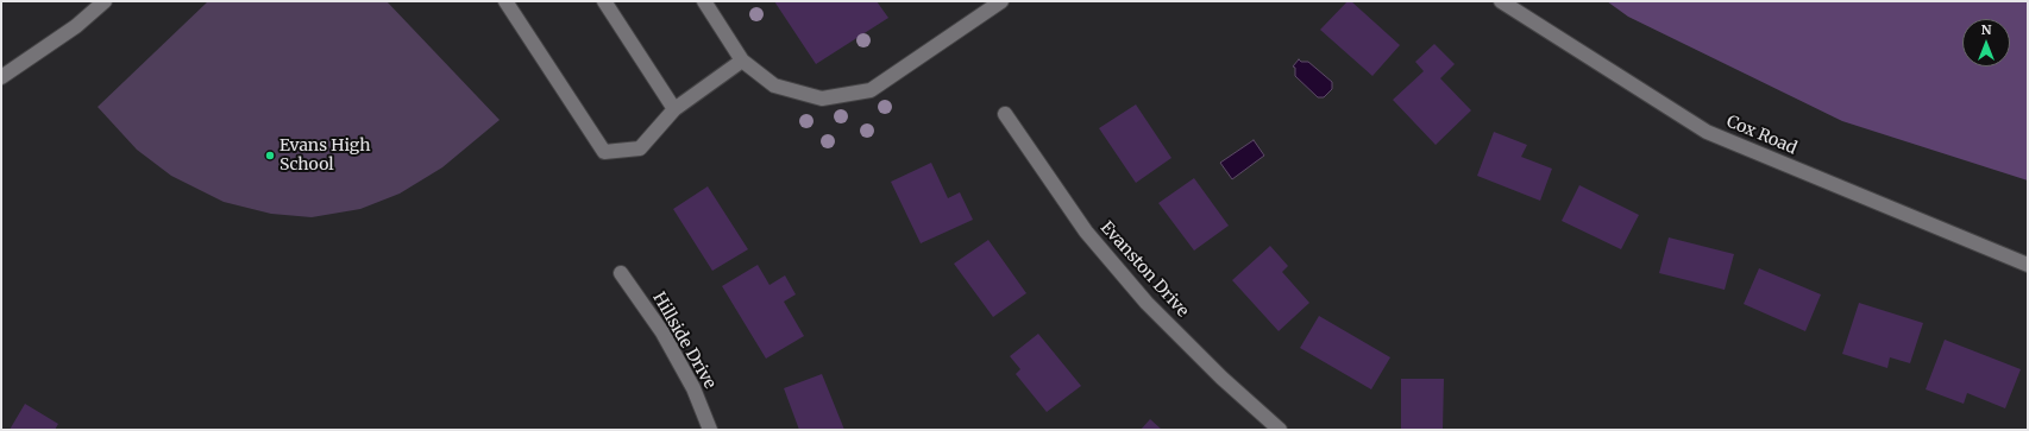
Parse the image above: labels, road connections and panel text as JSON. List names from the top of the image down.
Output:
{
  "streets": {
    "street": ["Cox Road", "Evanston Drive", "Hillside Drive"]
  },
  "places": ["Evans High School"],
  "north": "top"
}
